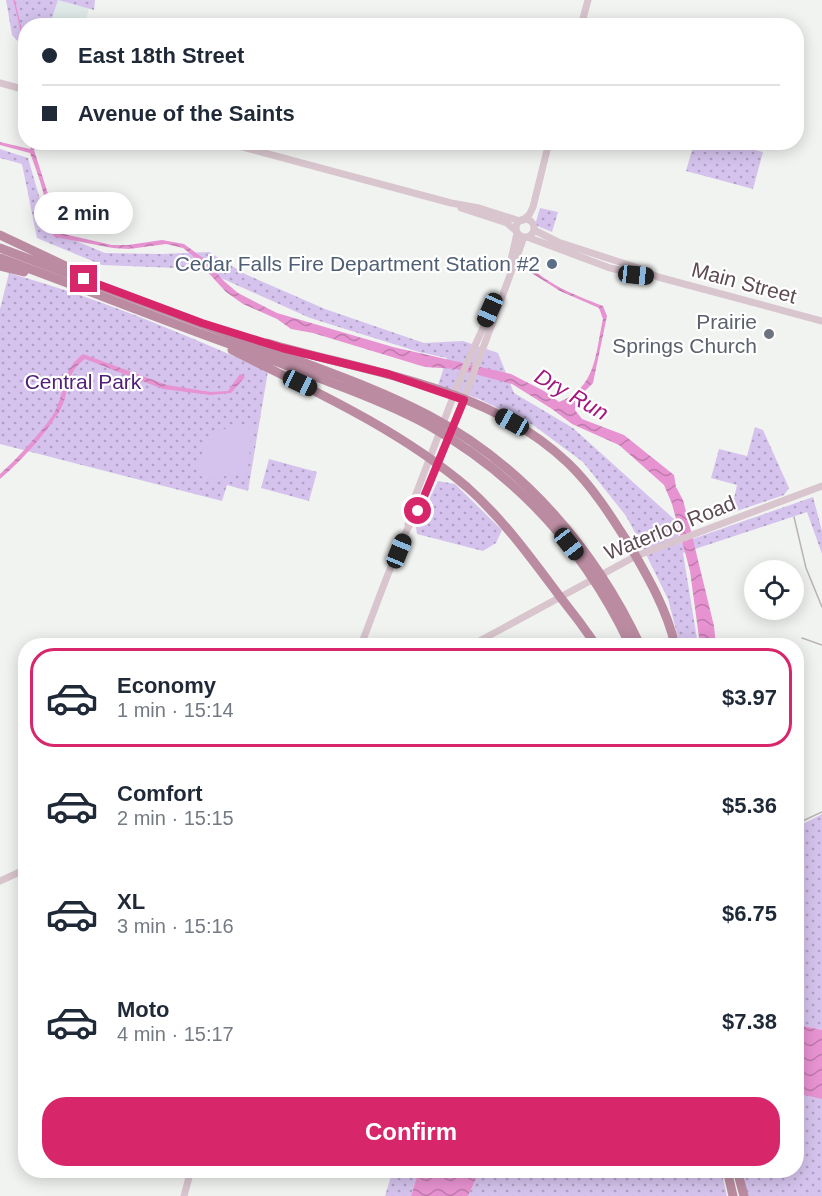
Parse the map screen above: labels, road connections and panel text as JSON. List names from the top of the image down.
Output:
{
  "streets": {
    "main road": ["Main Street", "Waterloo Road"]
  },
  "water": ["Dry Run"],
  "parks": ["Central Park"],
  "places": ["Cedar Falls Fire Department Station #2", "Prairie Springs Church"],
  "page": {
    "banner": ["East 18th Street", "Avenue of the Saints"],
    "bubble": "2 min",
    "list": [
      {
        "name": "Economy",
        "note": "1 min · 15:14",
        "value": "$3.97"
      },
      {
        "name": "Comfort",
        "note": "2 min · 15:15",
        "value": "$5.36"
      },
      {
        "name": "XL",
        "note": "3 min · 15:16",
        "value": "$6.75"
      },
      {
        "name": "Moto",
        "note": "4 min · 15:17",
        "value": "$7.38"
      }
    ],
    "buttons": "Confirm"
  }
}
